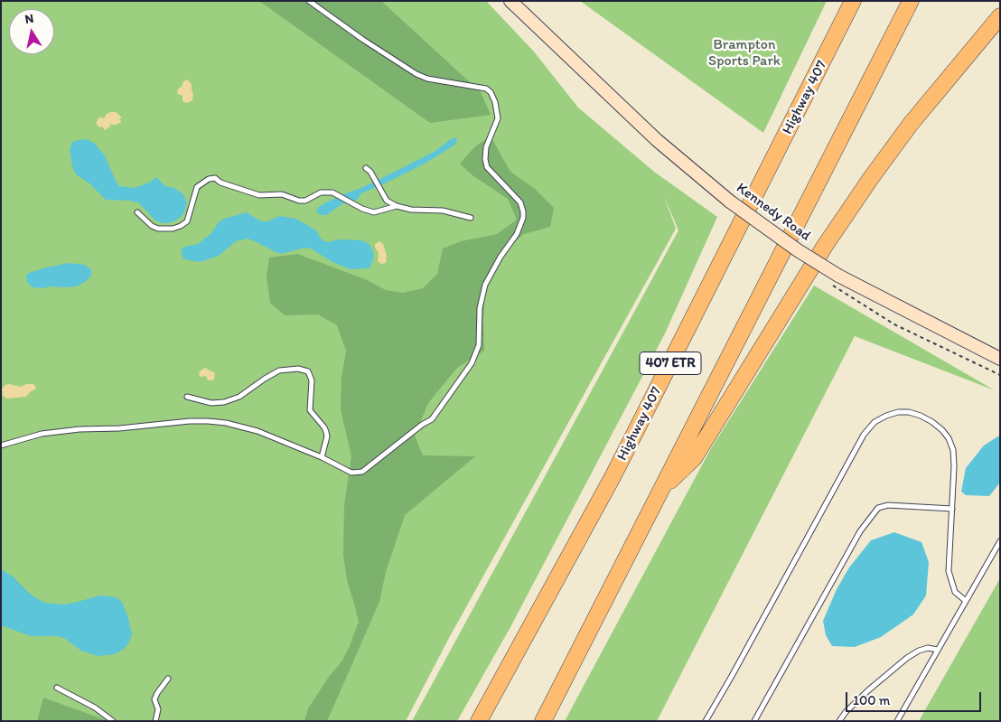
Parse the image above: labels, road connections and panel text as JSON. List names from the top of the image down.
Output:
{
  "streets": {
    "highway": ["Highway 407", "407 ETR"],
    "main road": ["Kennedy Road"]
  },
  "parks": ["Brampton Sports Park"],
  "scale_bar": "100 m",
  "north": "top"
}
